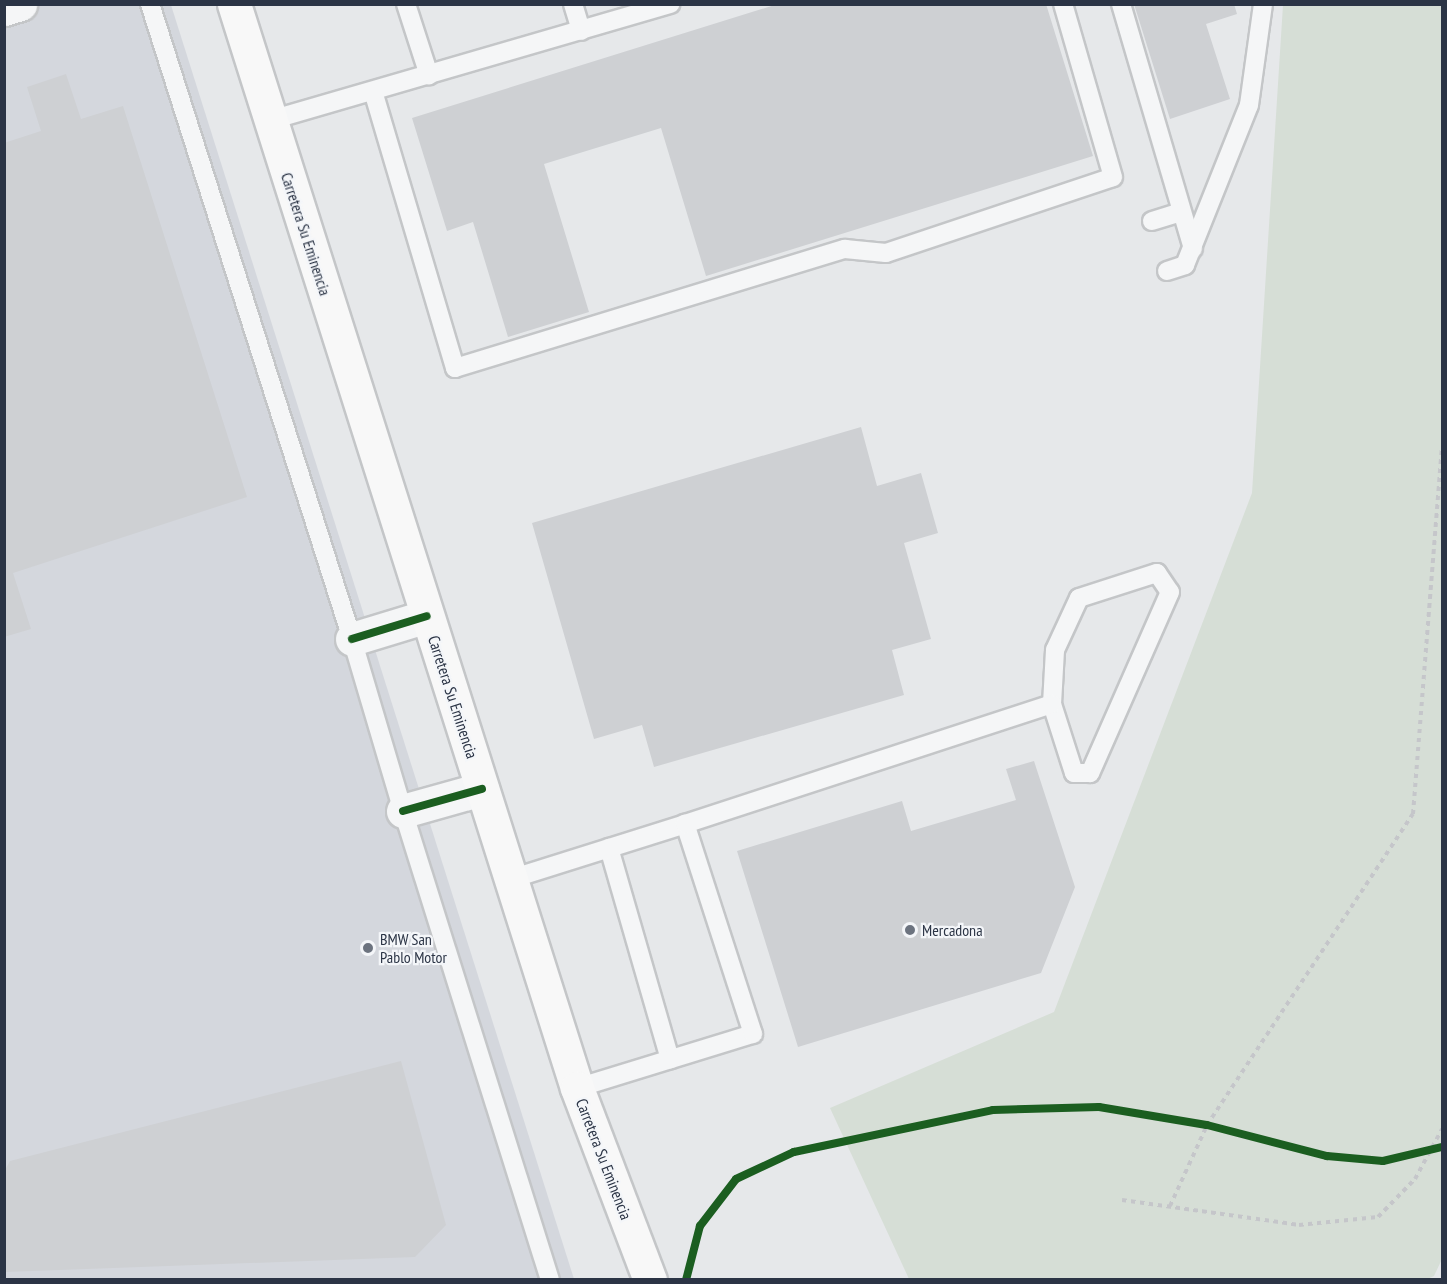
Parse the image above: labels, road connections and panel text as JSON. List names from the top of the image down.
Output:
{
  "streets": {
    "main road": ["Carretera Su Eminencia"]
  },
  "places": ["Mercadona", "BMW San Pablo Motor"]
}
